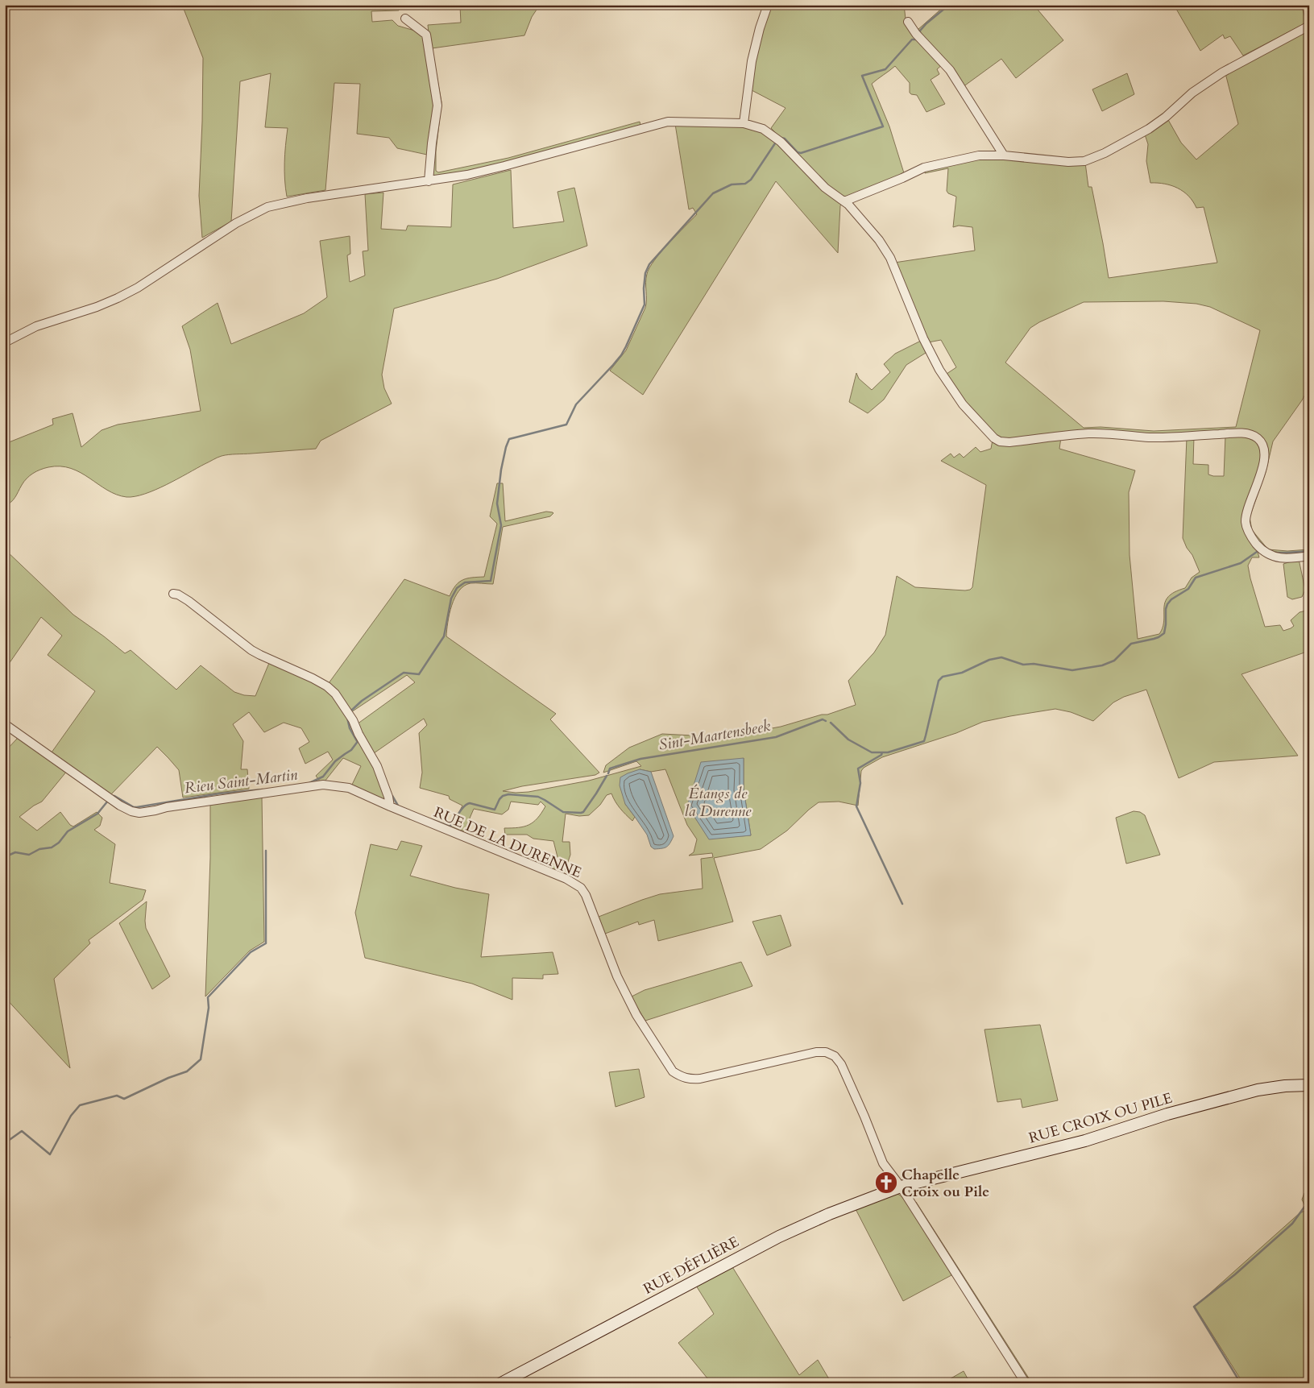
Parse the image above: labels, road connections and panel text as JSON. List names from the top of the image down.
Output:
{
  "streets": {
    "street": ["RUE DE LA DURENNE", "RUE CROIX OU PILE", "RUE DÉFLIÈRE"]
  },
  "crossings": [
    ["RUE DE LA DURENNE", "RUE CROIX OU PILE"],
    ["RUE DE LA DURENNE", "RUE DÉFLIÈRE"],
    ["RUE CROIX OU PILE", "RUE DÉFLIÈRE"]
  ],
  "water": ["Sint-Maartensbeek", "Rieu Saint-Martin", "Étangs de la Durenne"],
  "places": {
    "church": ["Chapelle Croix ou Pile"]
  }
}
